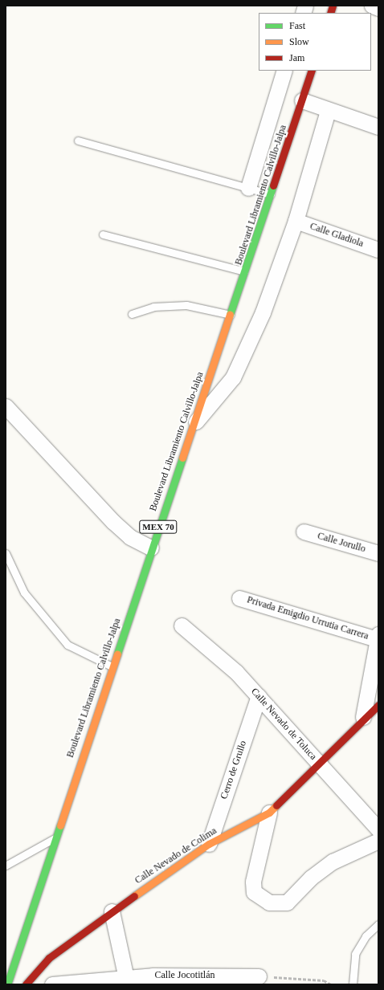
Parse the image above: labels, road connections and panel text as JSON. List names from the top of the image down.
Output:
{
  "streets": {
    "main road": ["Boulevard Libramiento Calvillo-Jalpa", "MEX 70", "Calle Nevado de Colima"],
    "street": [
      "Calle Gladiola",
      "Calle Jorullo",
      "Privada Emigdio Urrutia Carrera",
      "Calle Nevado de Toluca",
      "Cerro de Grullo",
      "Calle Jocotitlán"
    ]
  },
  "crossings": [
    ["Calle Nevado de Toluca", "Cerro de Grullo"],
    ["Calle Nevado de Toluca", "Calle Nevado de Colima"],
    ["Cerro de Grullo", "Calle Nevado de Colima"]
  ],
  "legend": ["Fast", "Slow", "Jam"]
}
